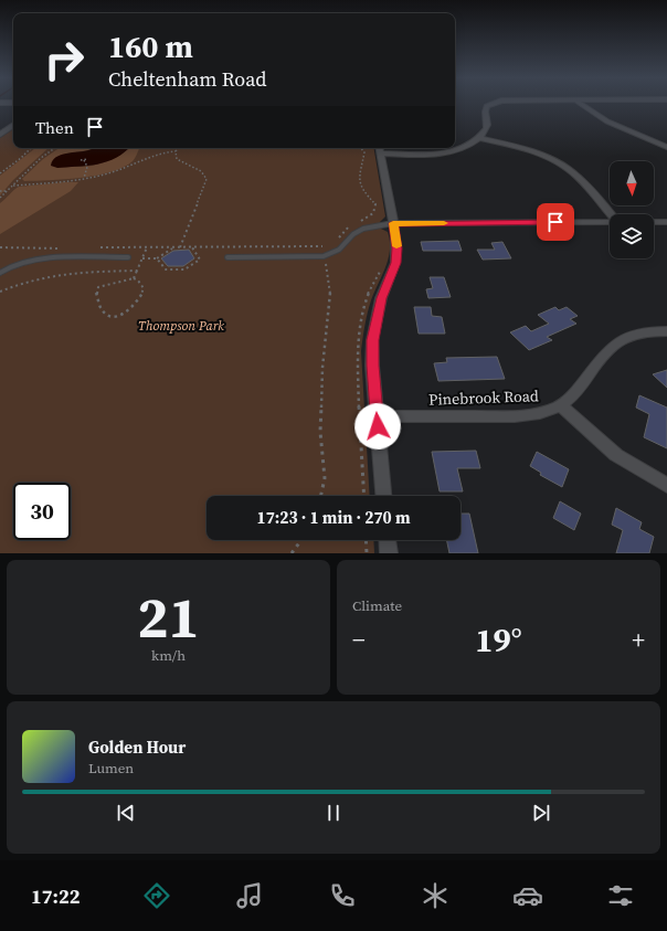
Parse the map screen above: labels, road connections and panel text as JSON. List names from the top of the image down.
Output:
{
  "streets": {
    "street": ["Pinebrook Road"]
  },
  "parks": ["Thompson Park"],
  "north": "bottom",
  "page": {
    "turn": ["160 m", "Cheltenham Road"],
    "then": "Then",
    "limit": "30",
    "trip": "17:23 · 1 min · 270 m",
    "tile": [
      ["21", "km/h"],
      "Climate"
    ],
    "heat": ["−", "19°", "+"],
    "song": ["Golden Hour", "Lumen"],
    "tabs": "17:22"
  }
}
